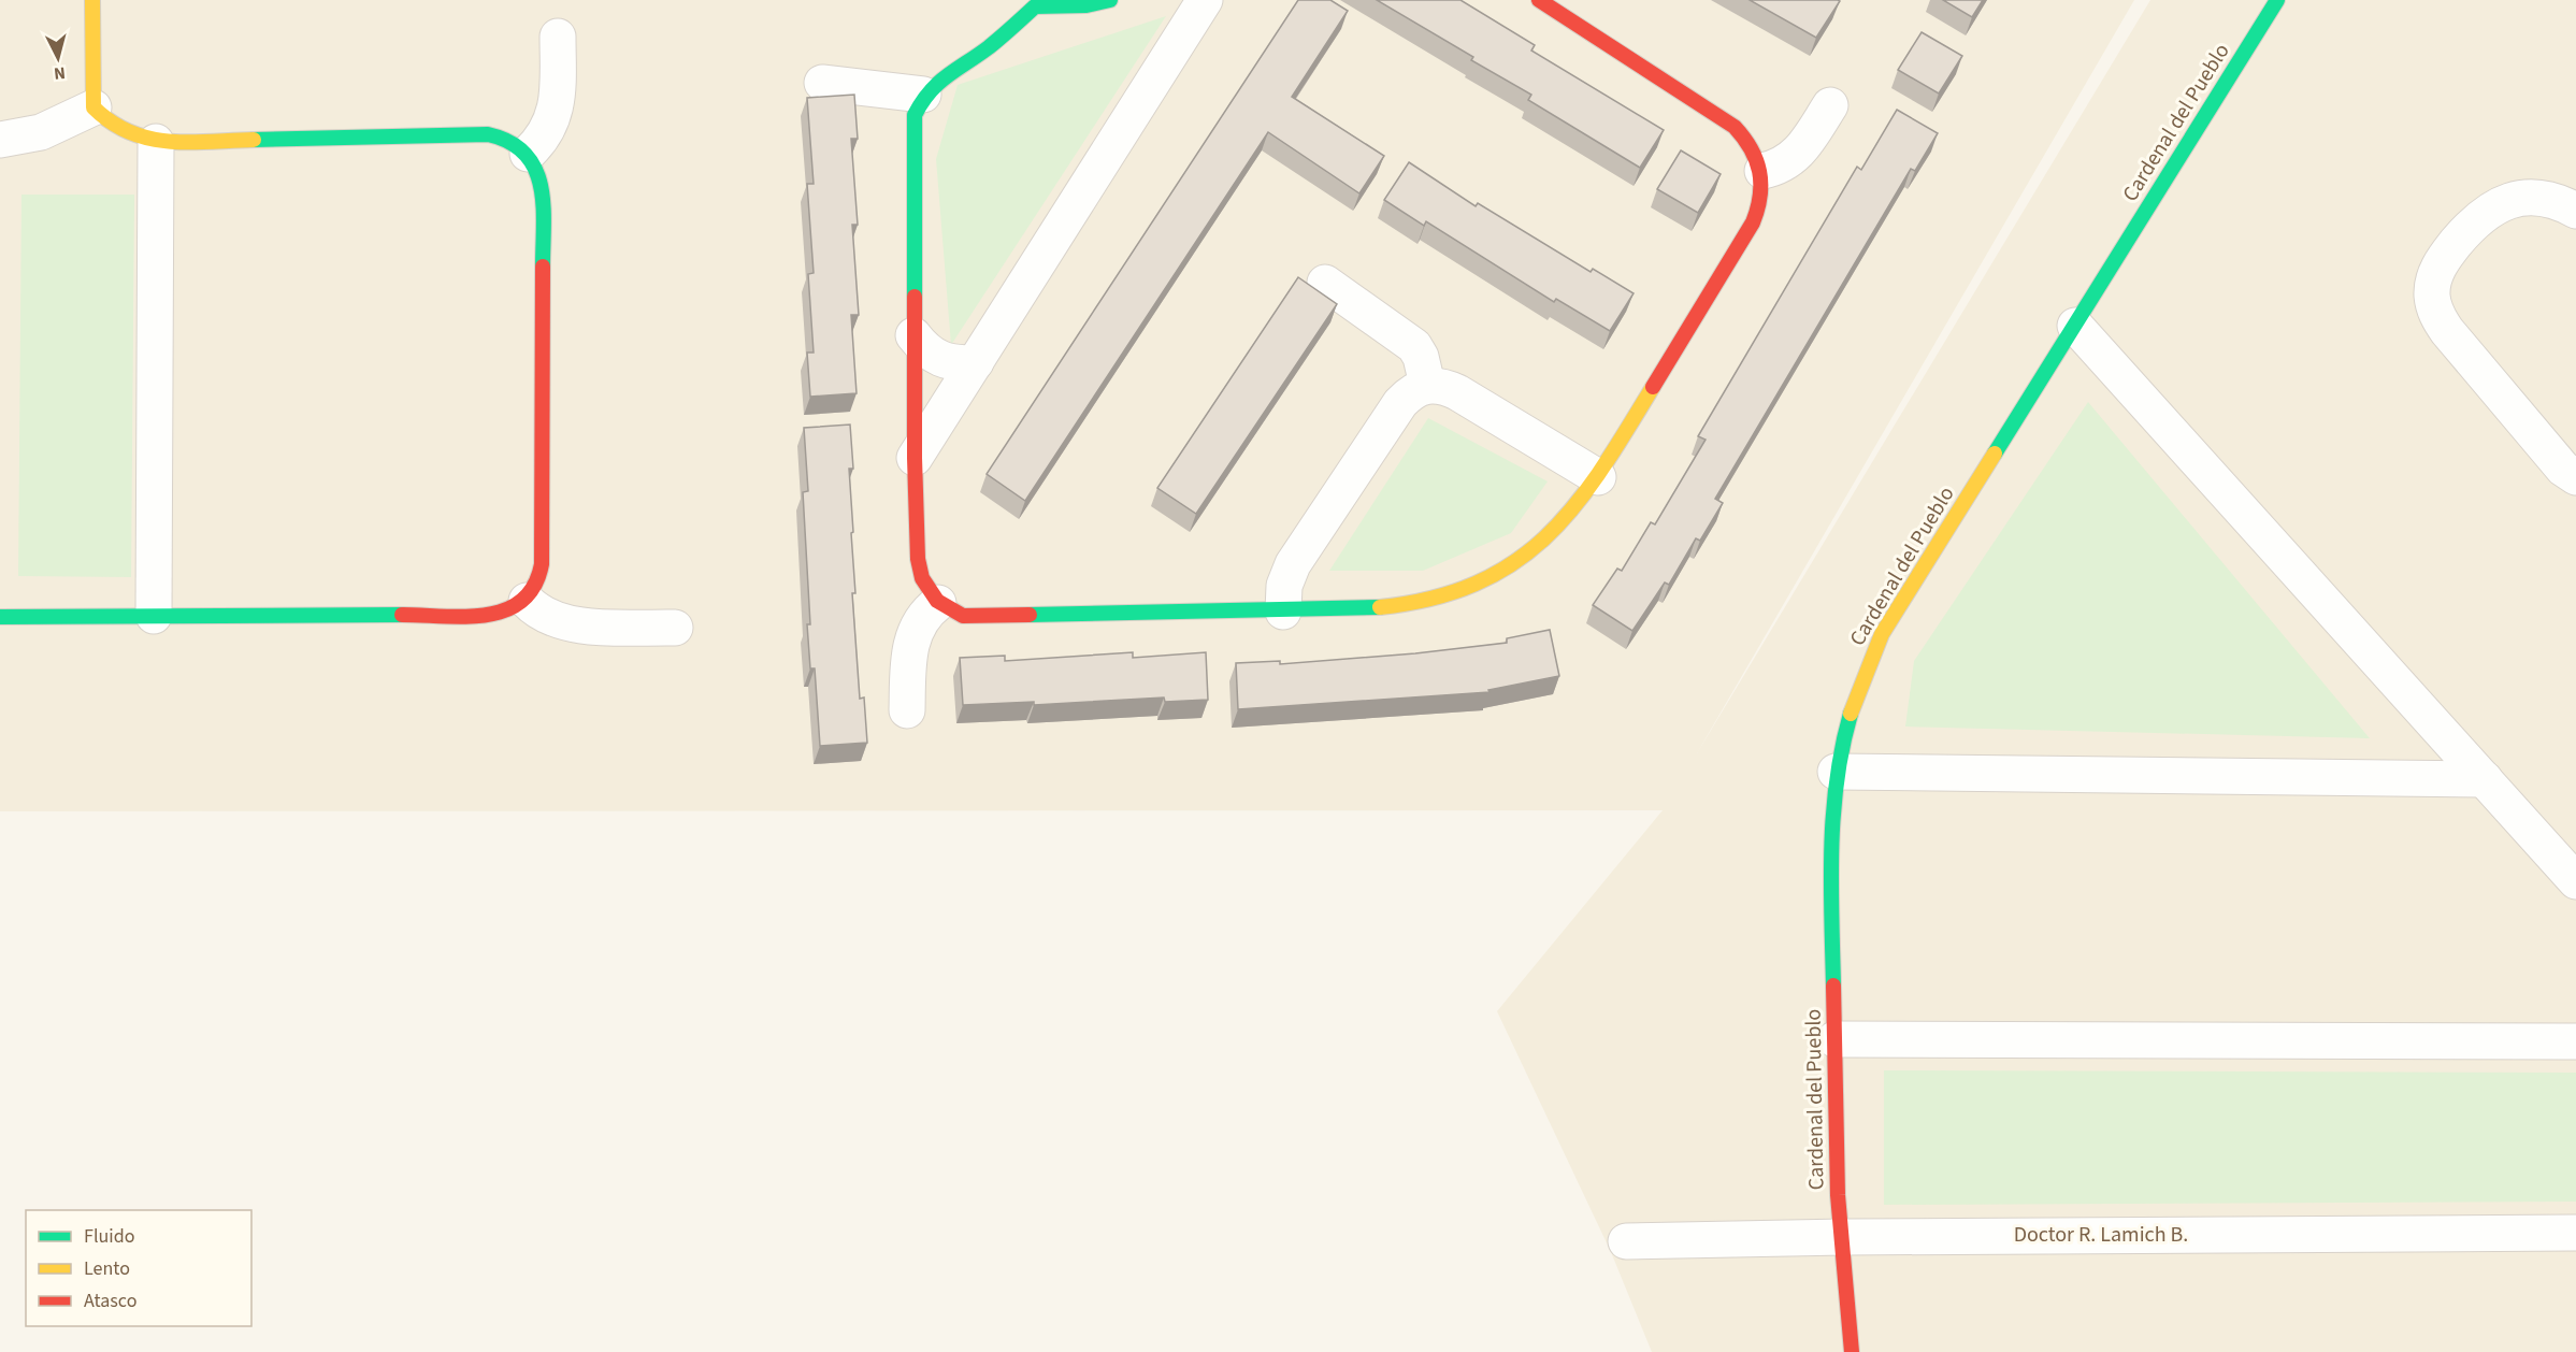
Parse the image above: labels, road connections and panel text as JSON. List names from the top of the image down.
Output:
{
  "streets": {
    "street": ["Cardenal del Pueblo", "Doctor R. Lamich B."]
  },
  "crossings": [
    ["Cardenal del Pueblo", "Doctor R. Lamich B."]
  ],
  "legend": ["Fluido", "Lento", "Atasco"],
  "north": "bottom"
}
